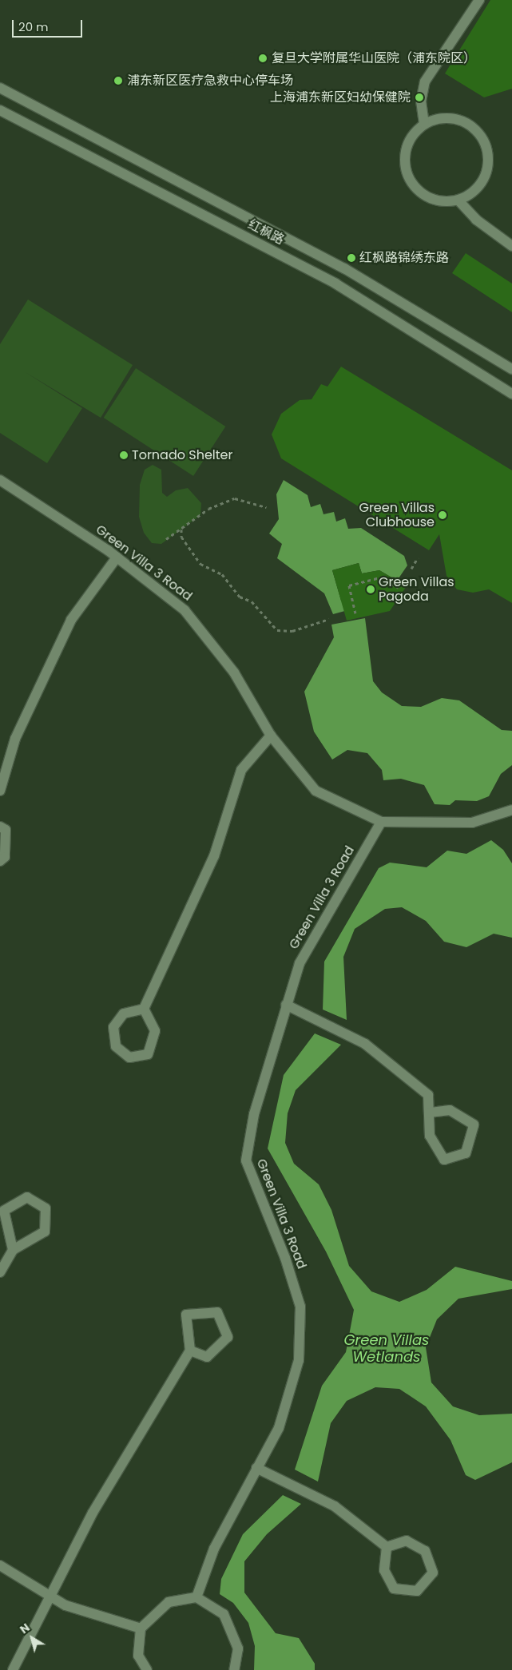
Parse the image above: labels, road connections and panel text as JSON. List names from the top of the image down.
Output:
{
  "streets": {
    "street": ["红枫路", "Green Villa 3 Road"]
  },
  "water": ["Green Villas Wetlands"],
  "places": [
    "复旦大学附属华山医院（浦东院区）",
    "浦东新区医疗急救中心停车场",
    "上海浦东新区妇幼保健院",
    "红枫路锦绣东路",
    "Tornado Shelter",
    "Green Villas Clubhouse",
    "Green Villas Pagoda"
  ],
  "scale_bar": "20 m",
  "north": "top left"
}
